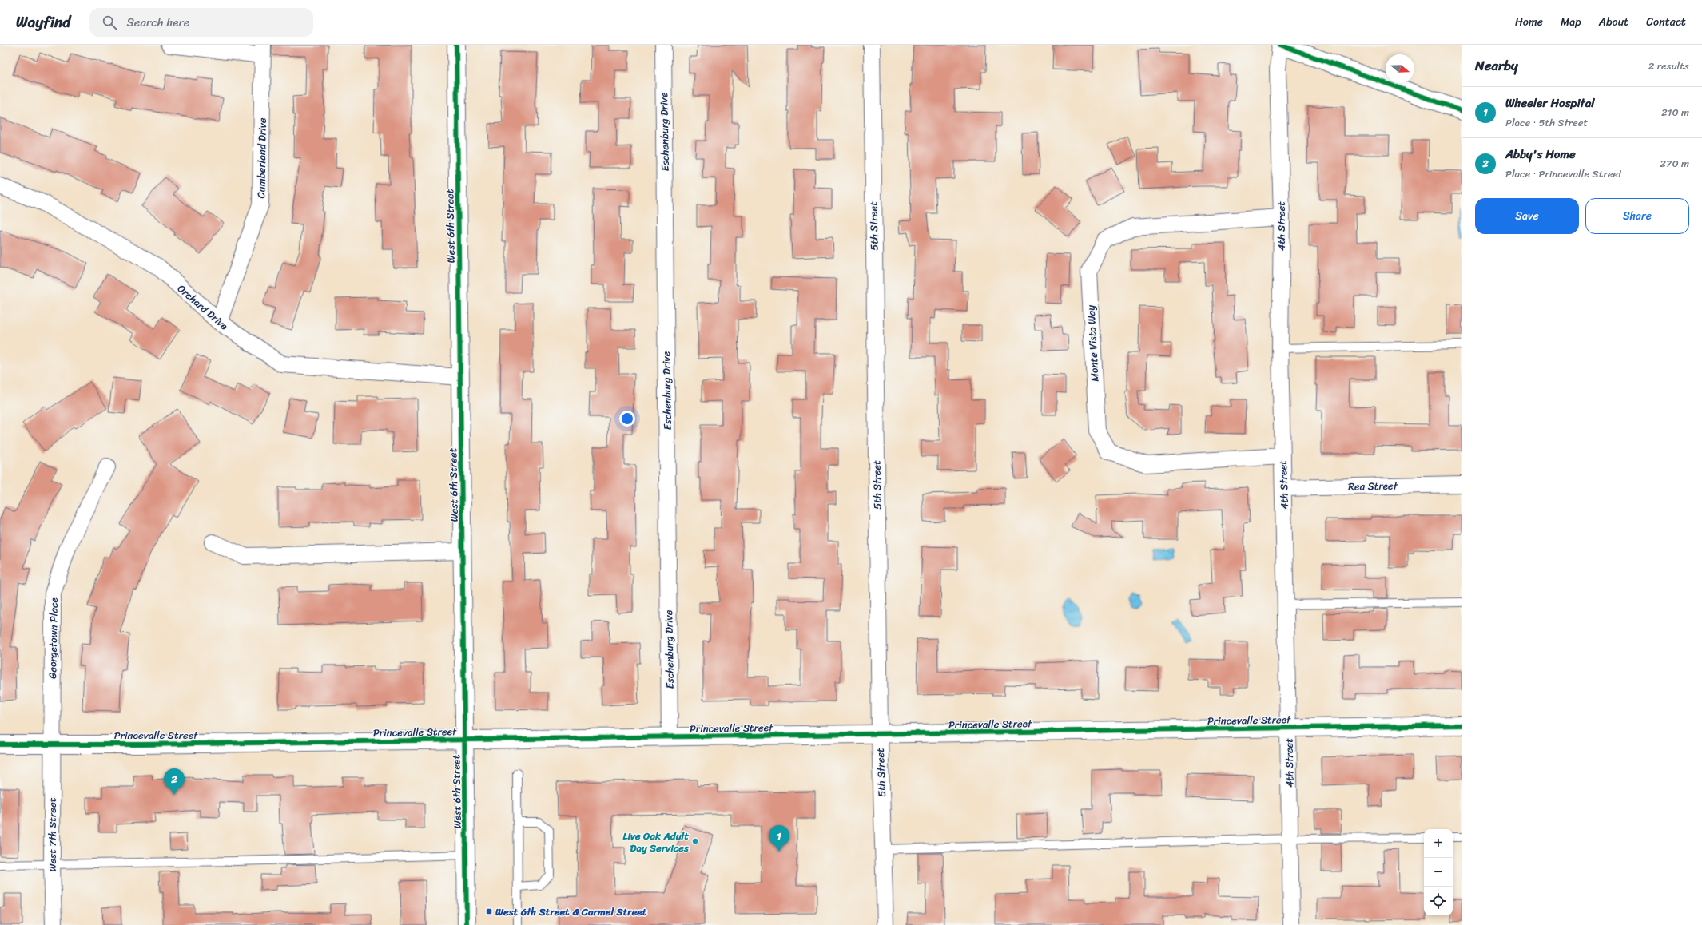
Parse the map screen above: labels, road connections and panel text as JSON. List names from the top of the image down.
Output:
{
  "streets": {
    "street": [
      "Eschenburg Drive",
      "Cumberland Drive",
      "West 6th Street",
      "5th Street",
      "4th Street",
      "Orchard Drive",
      "Monte Vista Way",
      "Rea Street",
      "Georgetown Place",
      "Princevalle Street",
      "West 7th Street"
    ]
  },
  "crossings": [
    ["Eschenburg Drive", "Princevalle Street"],
    ["Cumberland Drive", "Orchard Drive"],
    ["West 6th Street", "Orchard Drive"],
    ["West 6th Street", "Princevalle Street"],
    ["5th Street", "Princevalle Street"],
    ["4th Street", "Monte Vista Way"],
    ["4th Street", "Rea Street"],
    ["4th Street", "Princevalle Street"],
    ["Georgetown Place", "Princevalle Street"],
    ["Georgetown Place", "West 7th Street"],
    ["Princevalle Street", "West 7th Street"]
  ],
  "places": {
    "other": ["Live Oak Adult Day Services"],
    "transit": ["West 6th Street & Carmel Street"]
  },
  "north": "right",
  "page": {
    "header": "Wayfind",
    "search": "Search here",
    "nav": [
      "Home",
      "Map",
      "About",
      "Contact"
    ],
    "heading": ["Nearby", "2 results"],
    "list": [
      {
        "mark": "1",
        "name": "Wheeler Hospital",
        "note": "Place · 5th Street",
        "value": "210 m"
      },
      {
        "mark": "2",
        "name": "Abby's Home",
        "note": "Place · Princevalle Street",
        "value": "270 m"
      }
    ],
    "buttons": ["Save", "Share"],
    "pins": ["2", "1"],
    "map_buttons": ["+", "−"]
  }
}
